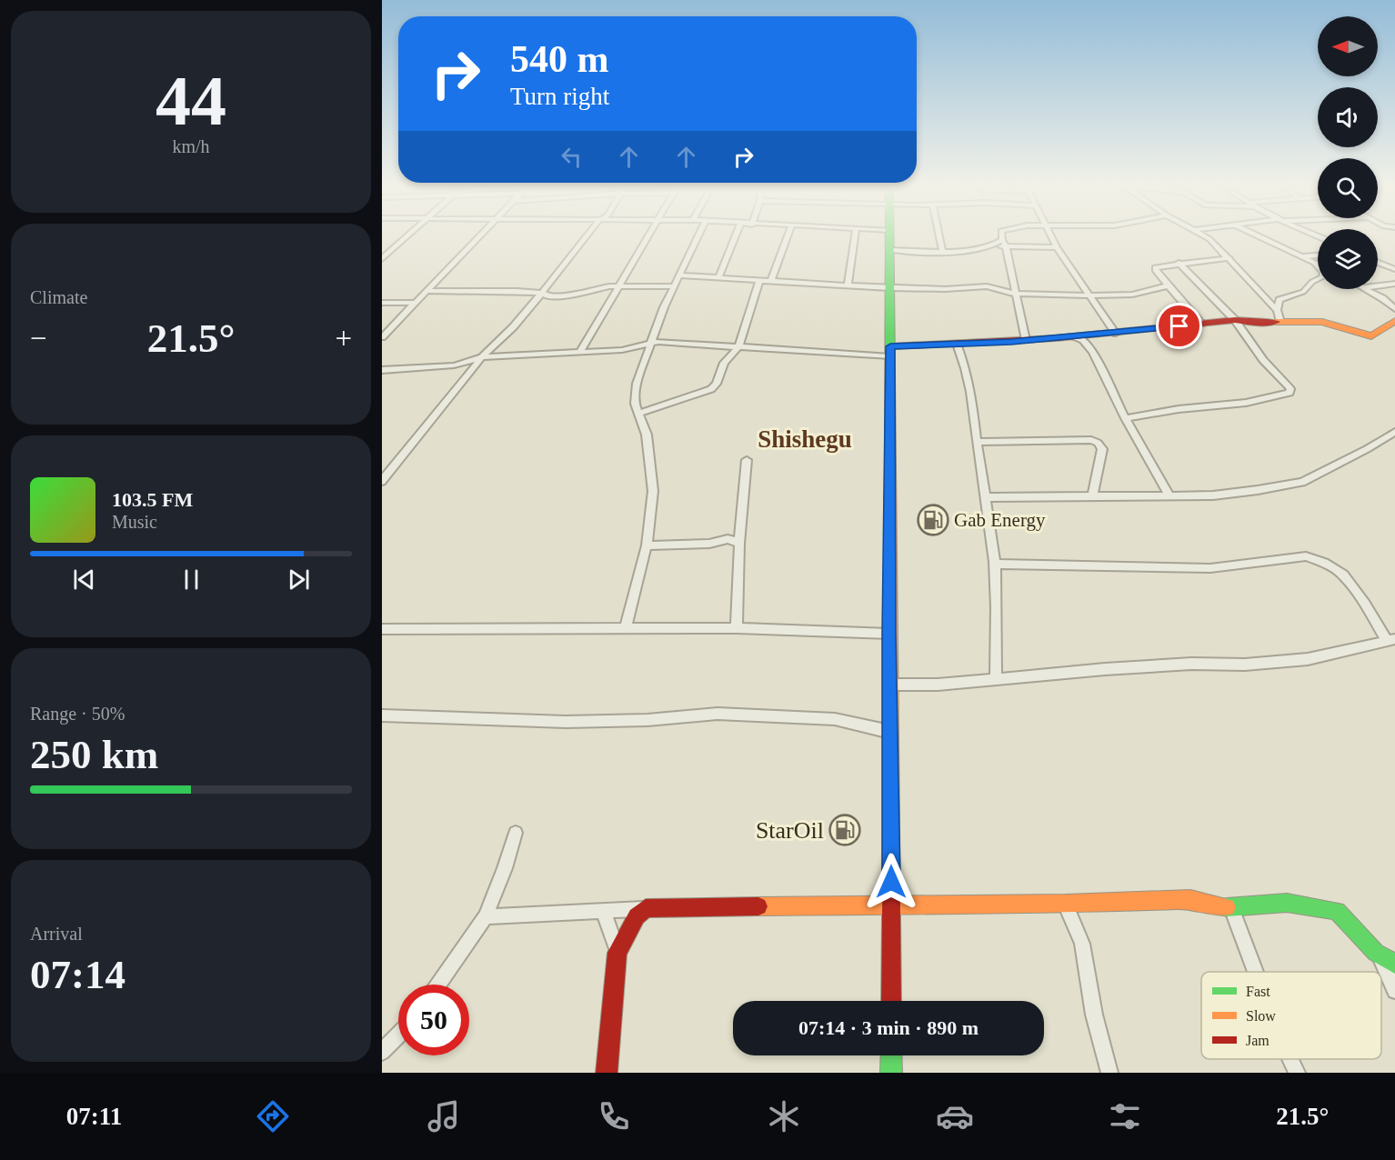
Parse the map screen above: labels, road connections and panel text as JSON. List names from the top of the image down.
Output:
{
  "districts": ["Shishegu"],
  "places": {
    "fuel station": ["Gab Energy", "StarOil"]
  },
  "legend": ["Fast", "Slow", "Jam"],
  "north": "left",
  "page": {
    "tile": [
      ["44", "km/h"],
      "Climate",
      ["Range · 50%", "250 km"],
      ["Arrival", "07:14"]
    ],
    "turn": ["540 m", "Turn right"],
    "heat": ["−", "21.5°", "+"],
    "song": ["103.5 FM", "Music"],
    "limit": "50",
    "trip": "07:14 · 3 min · 890 m",
    "tabs": ["07:11", "21.5°"]
  }
}
